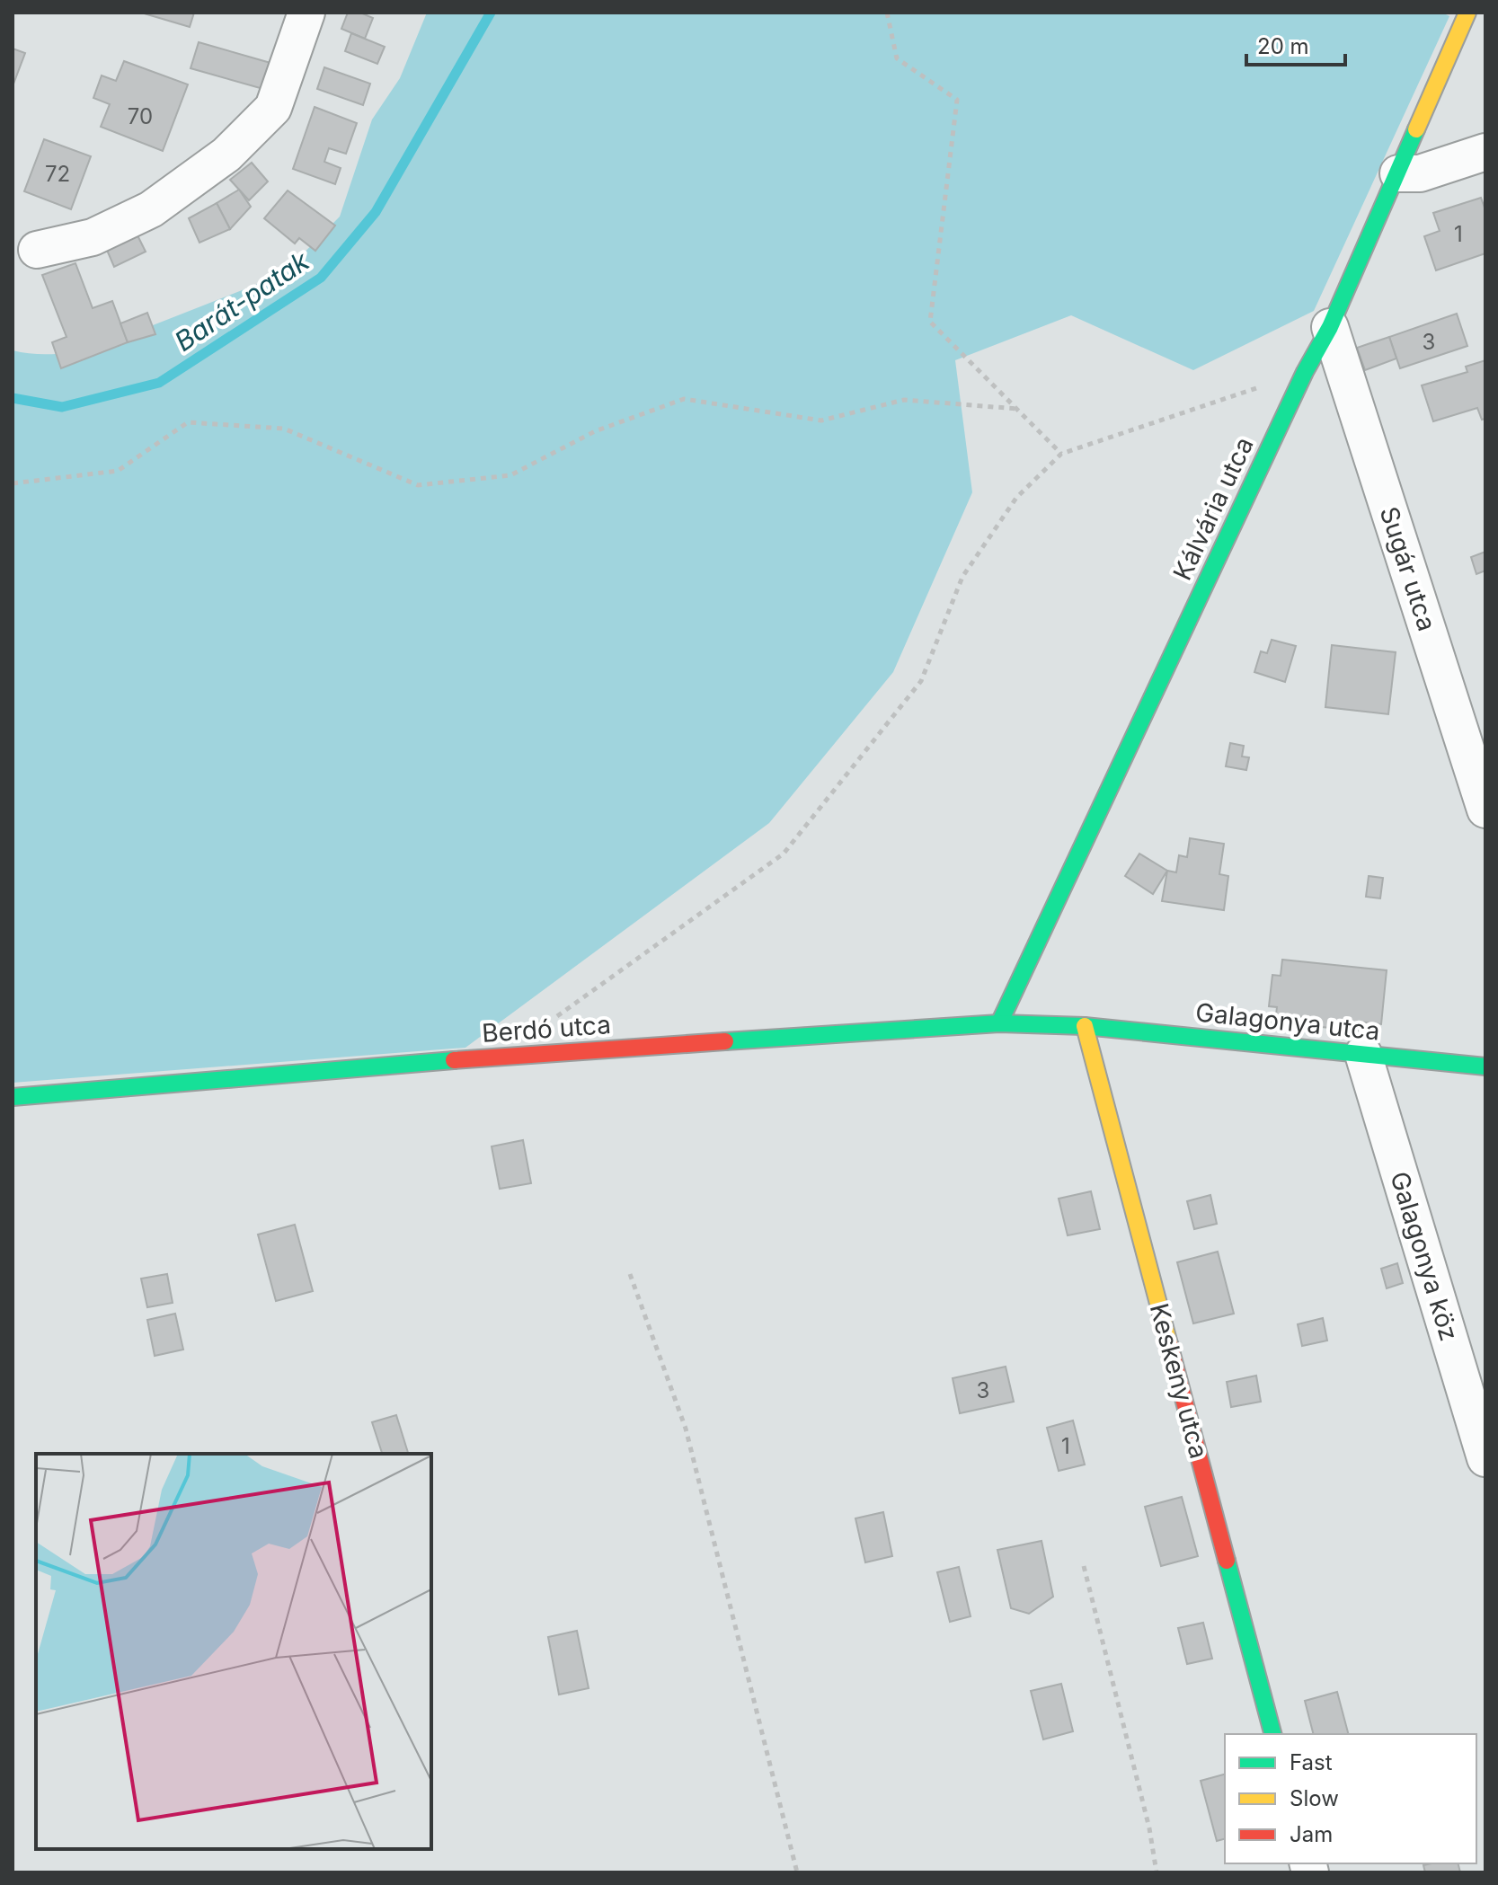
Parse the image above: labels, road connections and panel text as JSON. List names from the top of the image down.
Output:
{
  "streets": {
    "street": [
      "Kálvária utca",
      "Sugár utca",
      "Galagonya utca",
      "Berdó utca",
      "Galagonya köz",
      "Keskeny utca"
    ]
  },
  "crossings": [
    ["Kálvária utca", "Sugár utca"],
    ["Kálvária utca", "Berdó utca"],
    ["Galagonya utca", "Berdó utca"],
    ["Galagonya utca", "Galagonya köz"],
    ["Galagonya utca", "Keskeny utca"],
    ["Berdó utca", "Keskeny utca"]
  ],
  "water": ["Barát-patak"],
  "house_numbers": [
    "70",
    "72",
    "1",
    "3",
    "3",
    "1"
  ],
  "legend": ["Fast", "Slow", "Jam"],
  "scale_bar": "20 m"
}
